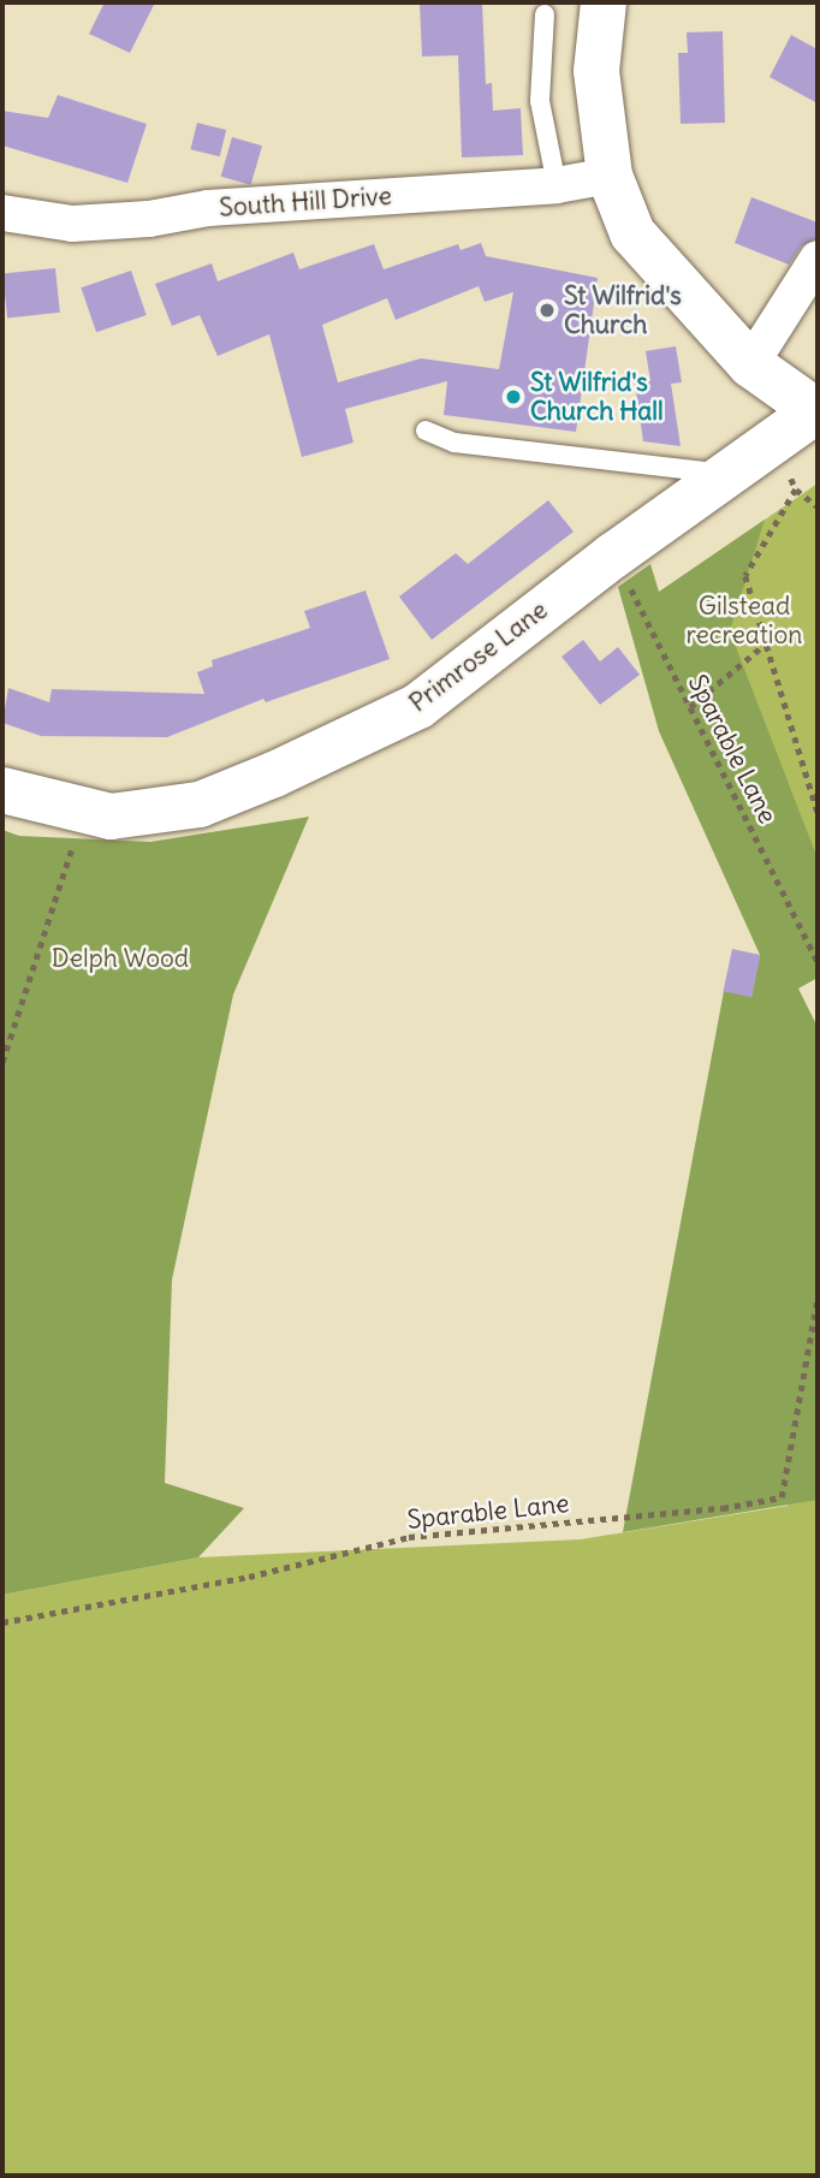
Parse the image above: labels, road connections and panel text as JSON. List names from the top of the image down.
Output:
{
  "streets": {
    "street": ["South Hill Drive", "Primrose Lane"],
    "path": ["Sparable Lane"]
  },
  "crossings": [
    ["Primrose Lane", "Sparable Lane"]
  ],
  "parks": ["Gilstead recreation", "Delph Wood"],
  "places": ["St Wilfrid's Church", "St Wilfrid's Church Hall"]
}
